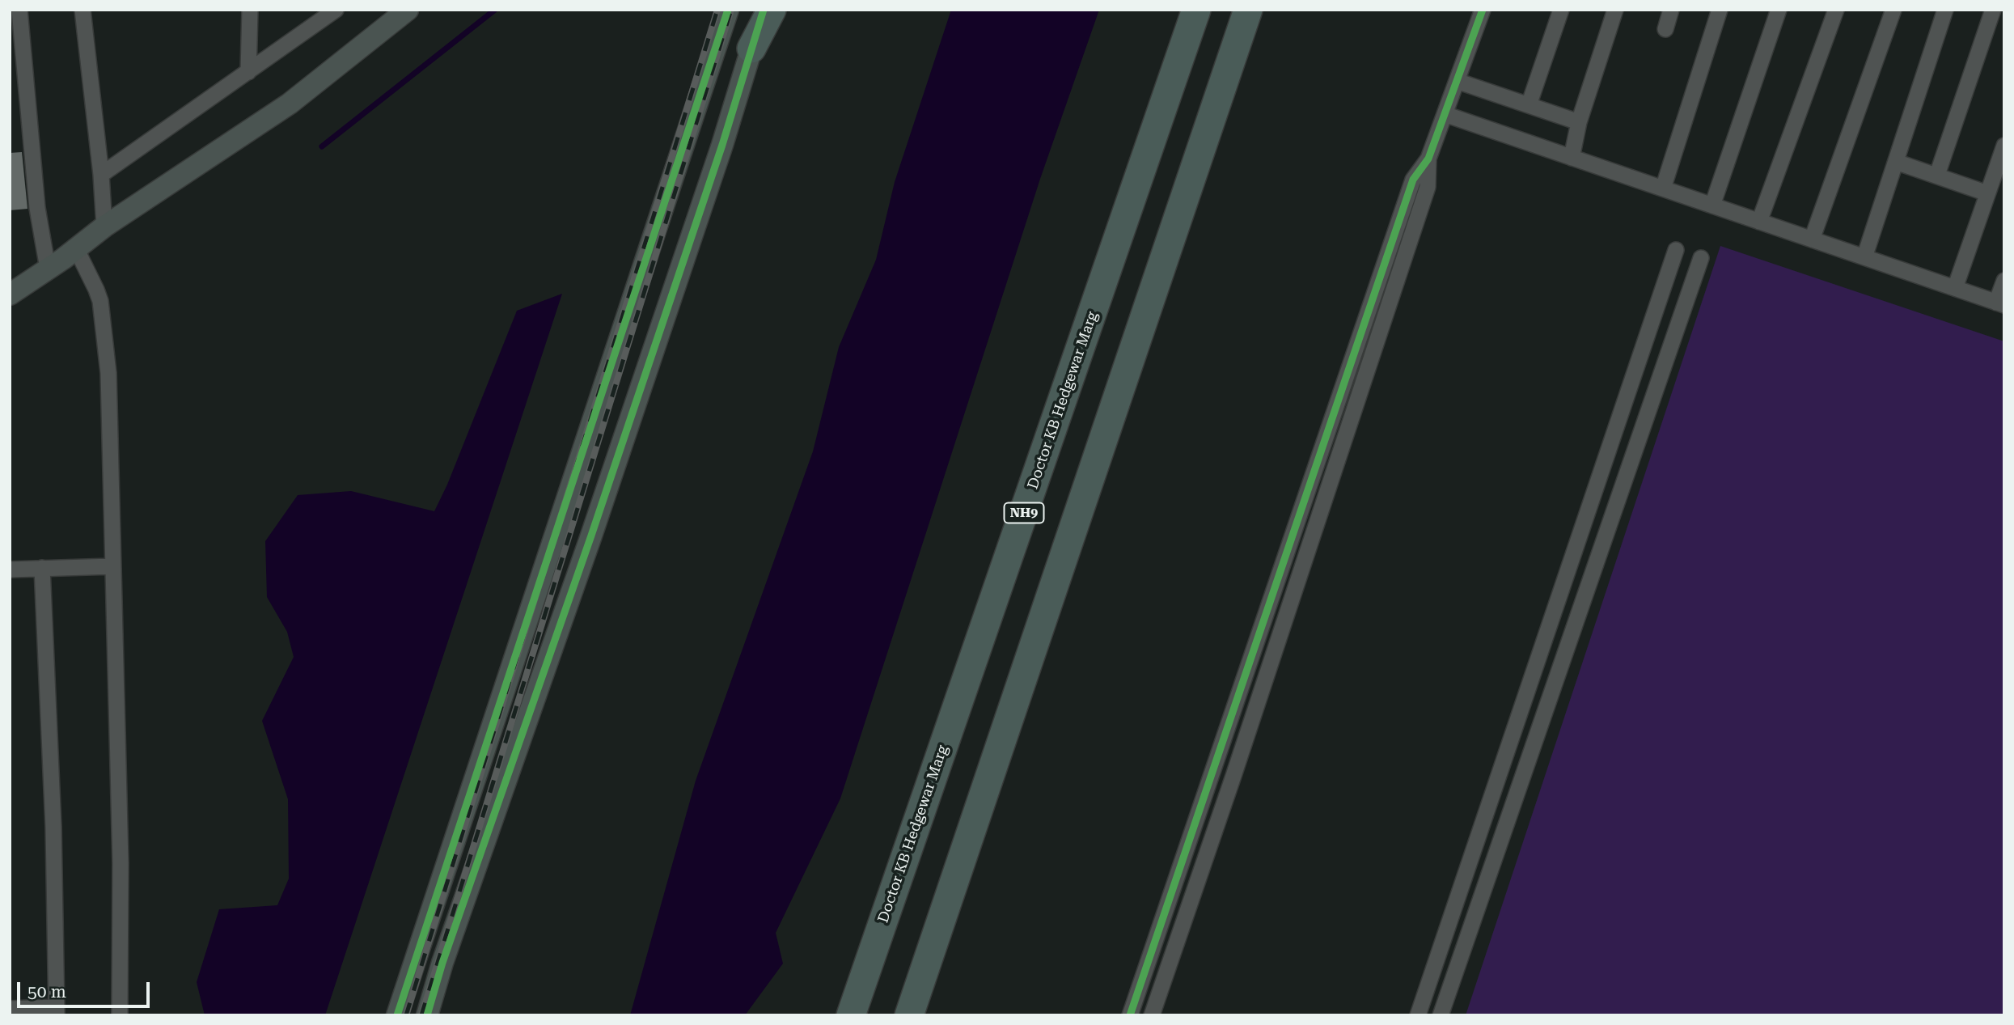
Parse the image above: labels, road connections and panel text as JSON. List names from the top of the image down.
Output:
{
  "streets": {
    "highway": ["Doctor KB Hedgewar Marg", "NH9"]
  },
  "scale_bar": "50 m"
}
